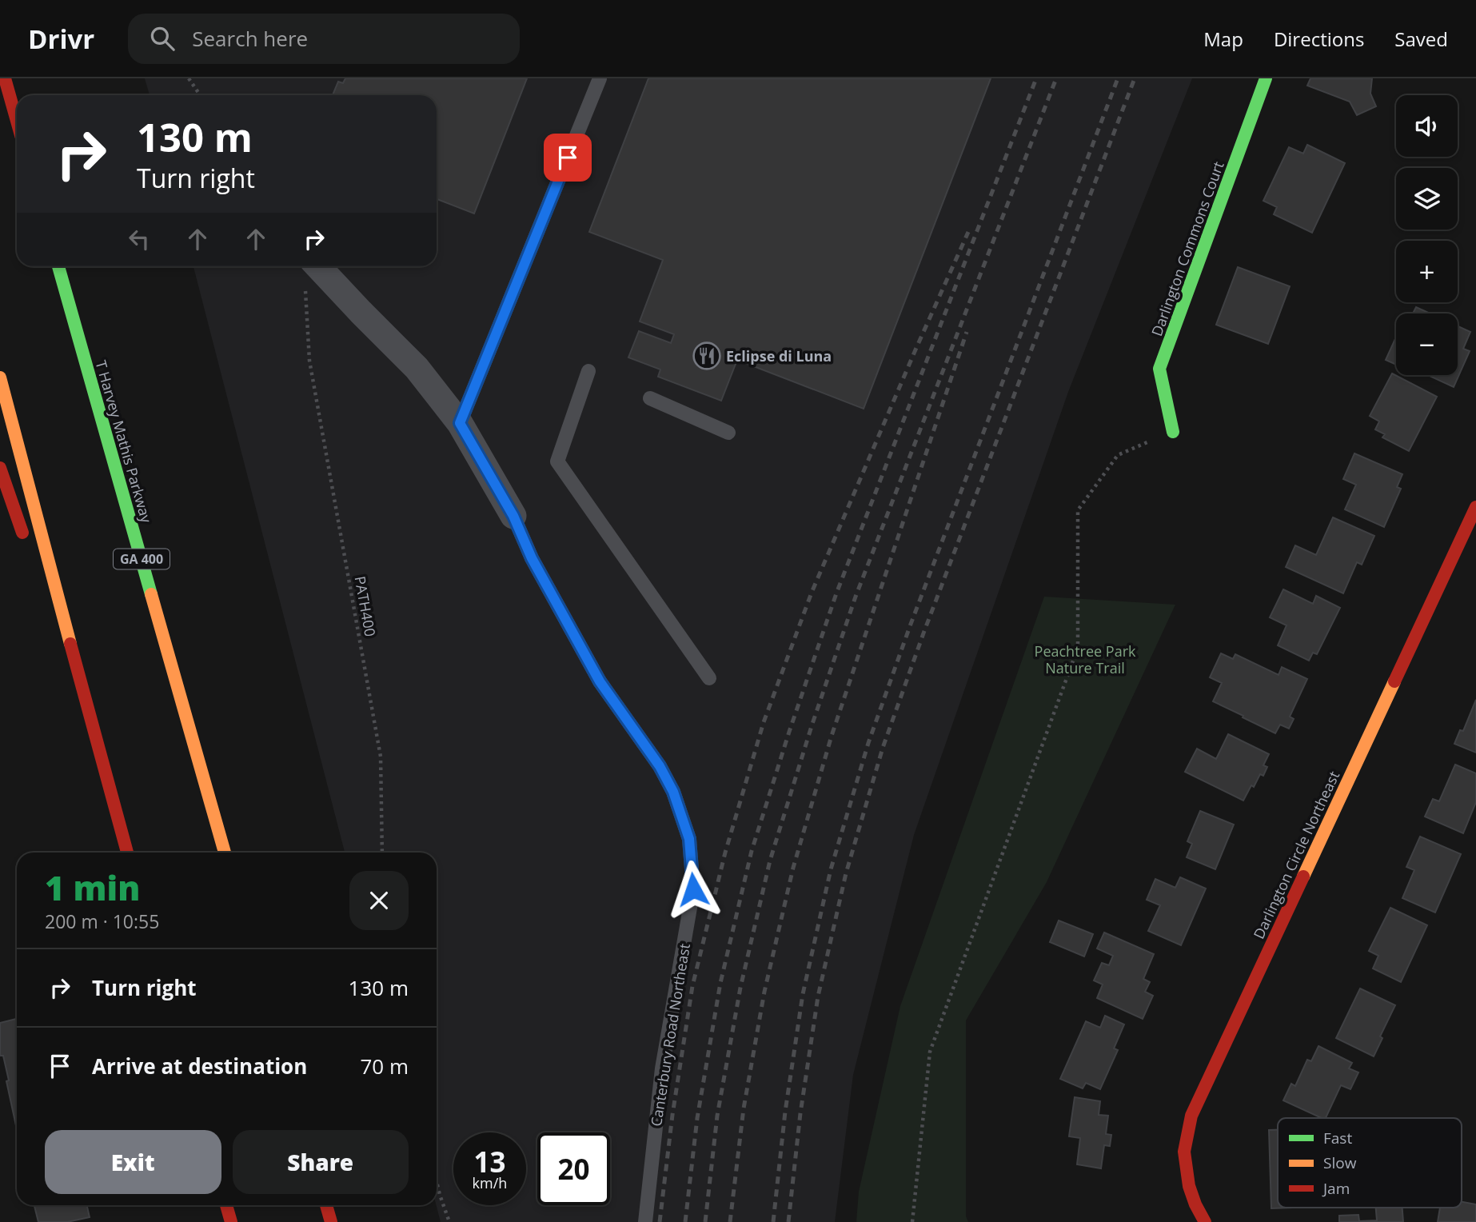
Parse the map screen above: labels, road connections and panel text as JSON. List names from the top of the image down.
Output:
{
  "streets": {
    "main road": [
      "Darlington Commons Court",
      "T Harvey Mathis Parkway",
      "GA 400",
      "Darlington Circle Northeast"
    ],
    "street": ["Canterbury Road Northeast"],
    "path": ["PATH400"]
  },
  "crossings": [
    ["PATH400", "Canterbury Road Northeast"]
  ],
  "parks": ["Peachtree Park Nature Trail"],
  "places": {
    "restaurant": ["Eclipse di Luna"]
  },
  "legend": ["Fast", "Slow", "Jam"],
  "page": {
    "header": "Drivr",
    "search": "Search here",
    "nav": ["Map", "Directions", "Saved"],
    "map_buttons": ["+", "−"],
    "turn": ["130 m", "Turn right"],
    "heading": ["1 min", "200 m · 10:55"],
    "list": [
      {
        "name": "Turn right",
        "value": "130 m"
      },
      {
        "name": "Arrive at destination",
        "value": "70 m"
      }
    ],
    "buttons": ["Exit", "Share"],
    "speed": "13 km/h",
    "limit": "20"
  }
}
